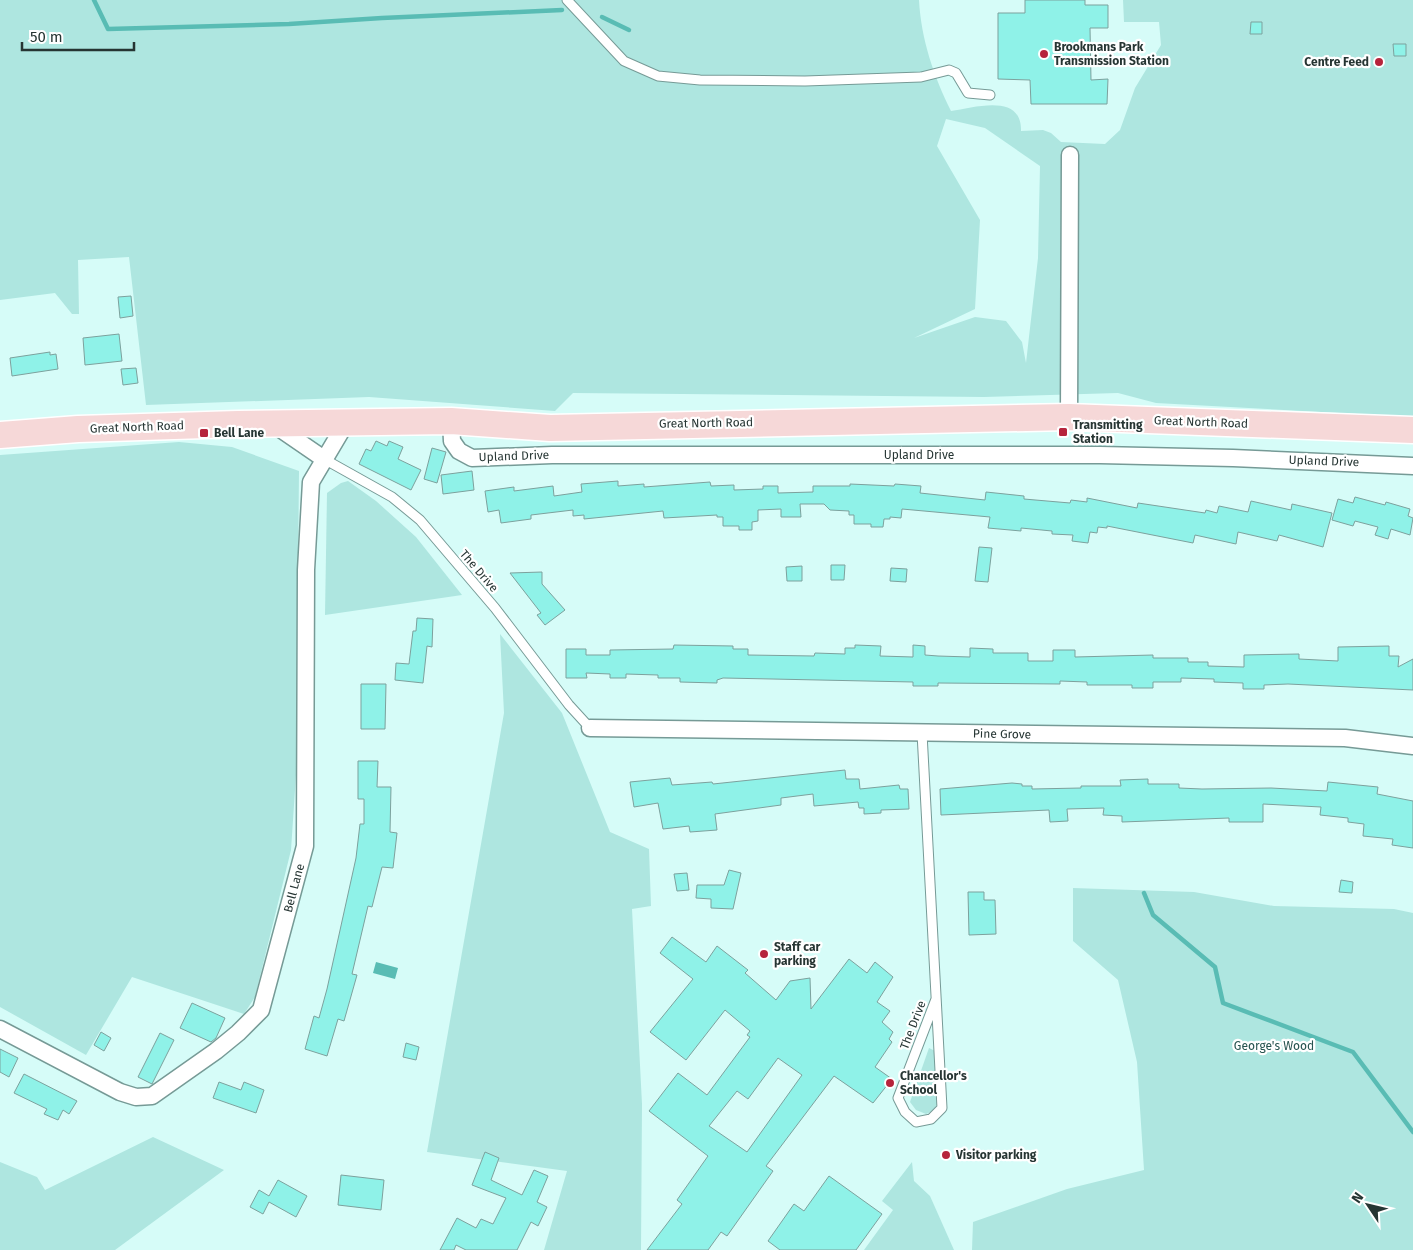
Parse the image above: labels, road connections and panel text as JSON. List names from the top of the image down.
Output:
{
  "streets": {
    "main road": ["Great North Road"],
    "street": ["Upland Drive", "Pine Grove", "Bell Lane"],
    "lane": ["The Drive"]
  },
  "crossings": [
    ["Great North Road", "Upland Drive"],
    ["Great North Road", "Bell Lane"],
    ["The Drive", "Pine Grove"],
    ["The Drive", "Bell Lane"]
  ],
  "parks": ["George's Wood"],
  "places": {
    "other": [
      "Brookmans Park Transmission Station",
      "Centre Feed",
      "Staff car parking",
      "Chancellor's School",
      "Visitor parking"
    ],
    "transit": ["Transmitting Station", "Bell Lane"]
  },
  "scale_bar": "50 m",
  "north": "top left"
}
